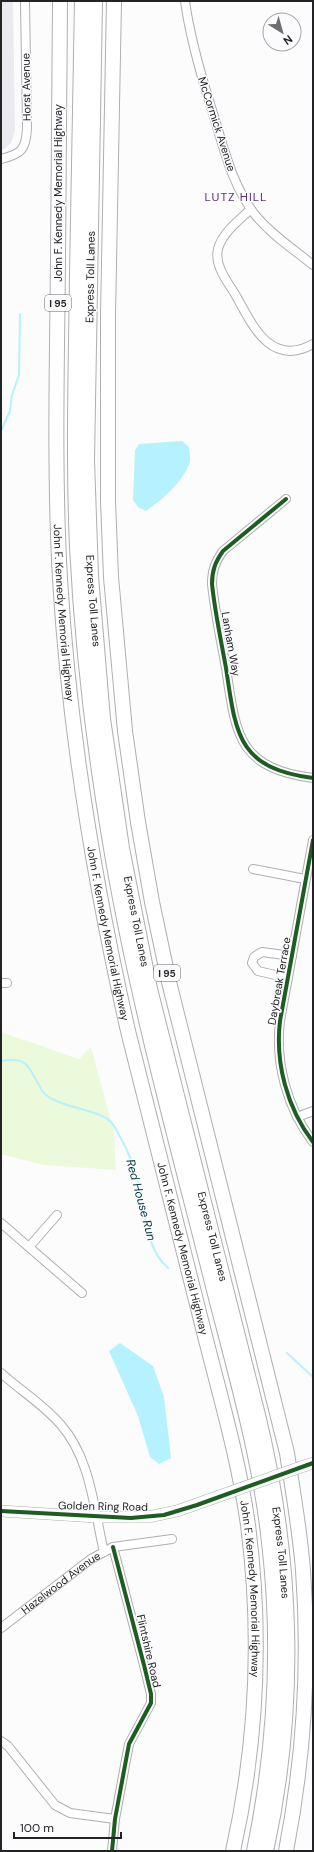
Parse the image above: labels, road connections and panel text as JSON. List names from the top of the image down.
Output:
{
  "streets": {
    "highway": ["John F. Kennedy Memorial Highway", "Express Toll Lanes", "I 95"],
    "street": [
      "Horst Avenue",
      "McCormick Avenue",
      "Lanham Way",
      "Daybreak Terrace",
      "Golden Ring Road",
      "Hazelwood Avenue",
      "Flintshire Road"
    ]
  },
  "crossings": [
    ["Hazelwood Avenue", "Flintshire Road"]
  ],
  "districts": ["LUTZ HILL"],
  "water": ["Red House Run"],
  "scale_bar": "100 m",
  "north": "bottom right"
}
